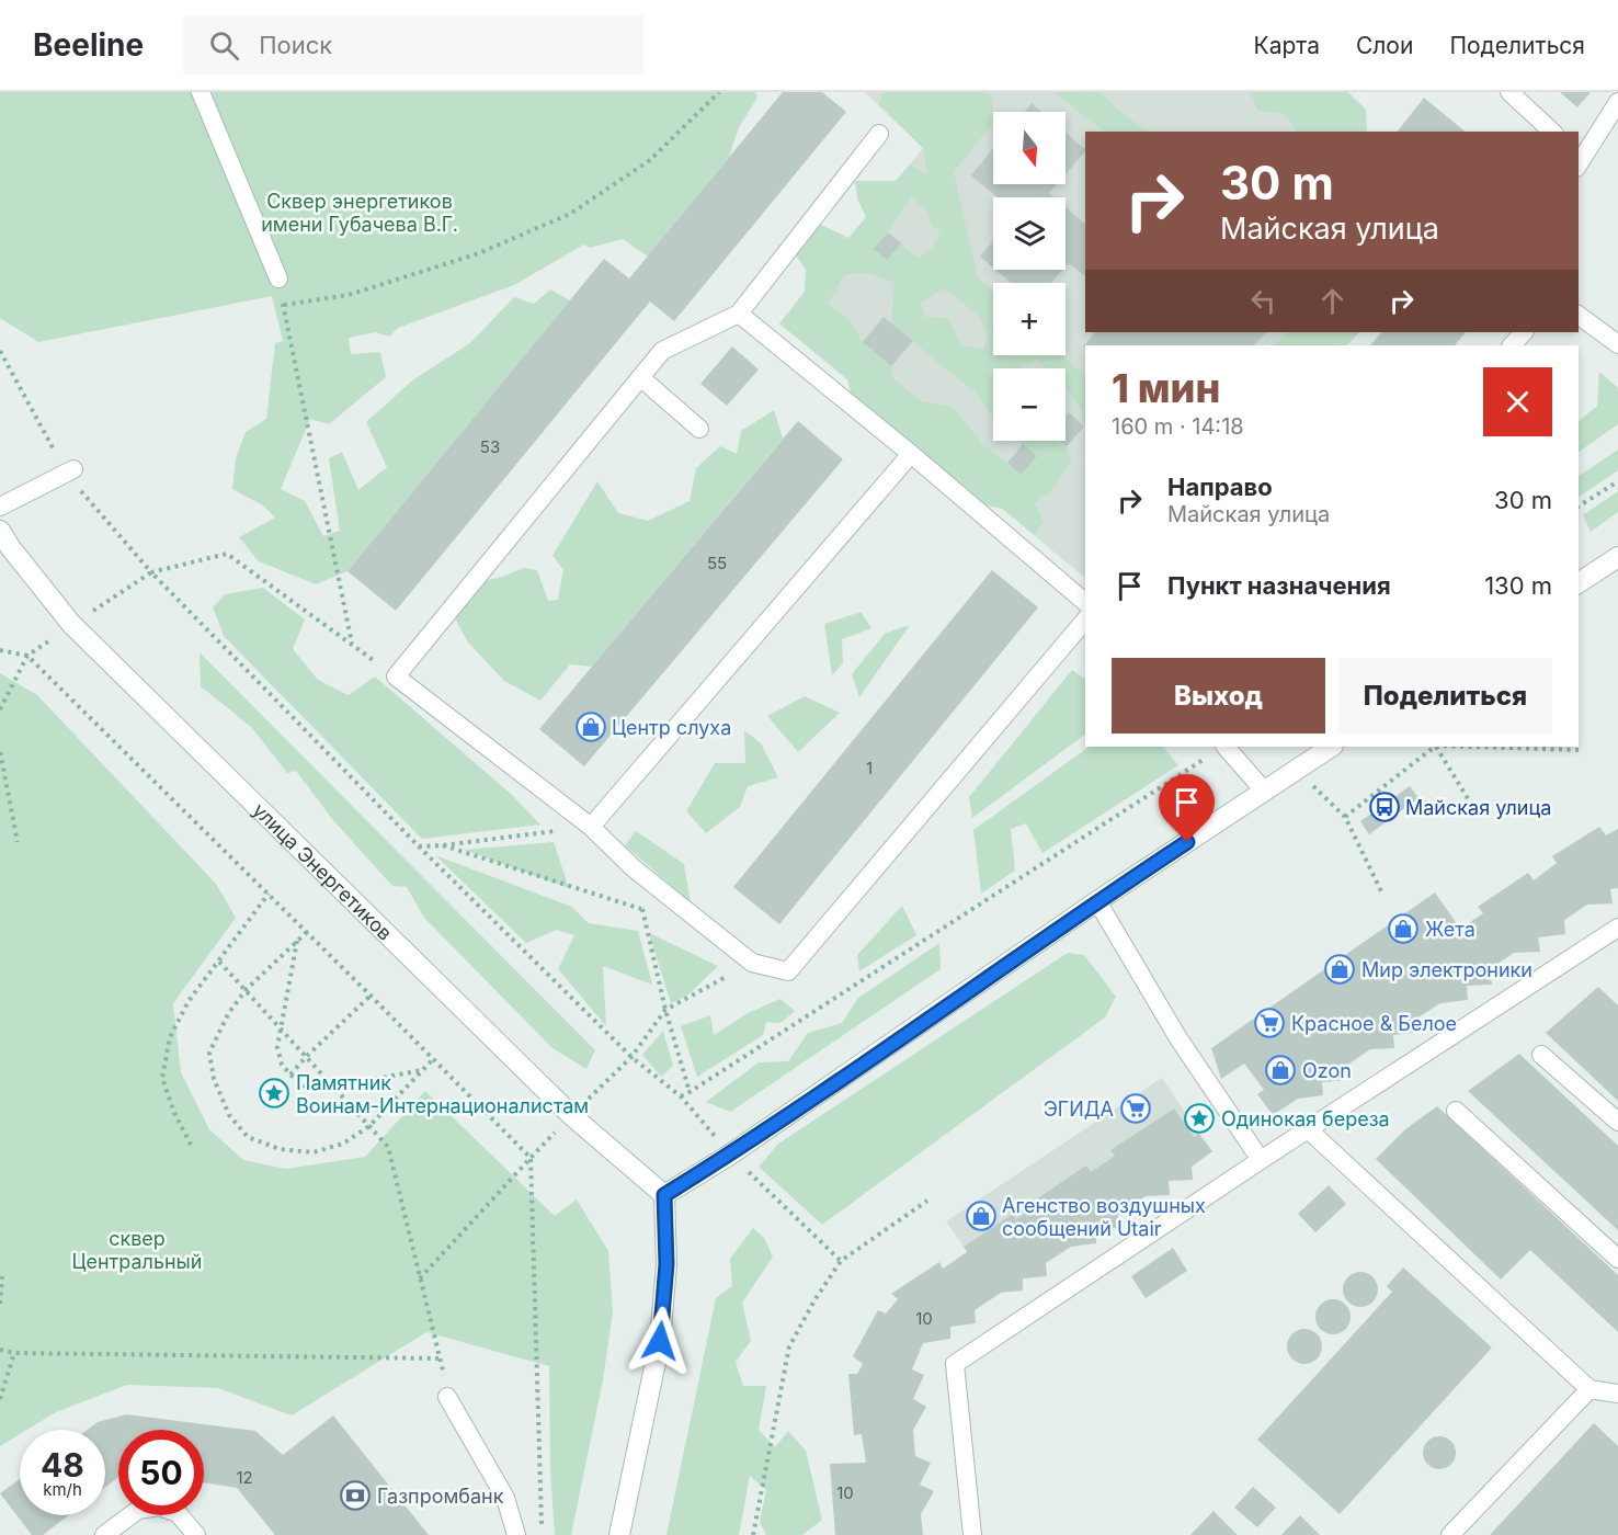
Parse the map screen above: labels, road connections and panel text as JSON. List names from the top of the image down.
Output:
{
  "streets": {
    "main road": ["улица Энергетиков"]
  },
  "parks": ["Сквер энергетиков имени Губачева В.Г.", "сквер Центральный"],
  "places": {
    "shop": [
      "Центр слуха",
      "Жета",
      "Мир электроники",
      "Ozon",
      "Агенство воздушных сообщений Utair"
    ],
    "bus stop": ["Майская улица"],
    "supermarket": ["Красное & Белое", "ЭГИДА"],
    "place": ["Памятник Воинам-Интернационалистам", "Одинокая береза"],
    "bank": ["Газпромбанк"]
  },
  "house_numbers": [
    "53",
    "55",
    "1",
    "10",
    "12",
    "10"
  ],
  "north": "bottom",
  "page": {
    "header": "Beeline",
    "search": "Поиск",
    "nav": ["Карта", "Слои", "Поделиться"],
    "map_buttons": ["+", "−"],
    "turn": ["30 m", "Майская улица"],
    "heading": ["1 мин", "160 m · 14:18"],
    "list": [
      {
        "name": "Направо",
        "note": "Майская улица",
        "value": "30 m"
      },
      {
        "name": "Пункт назначения",
        "value": "130 m"
      }
    ],
    "buttons": ["Выход", "Поделиться"],
    "speed": "48 km/h",
    "limit": "50"
  }
}
